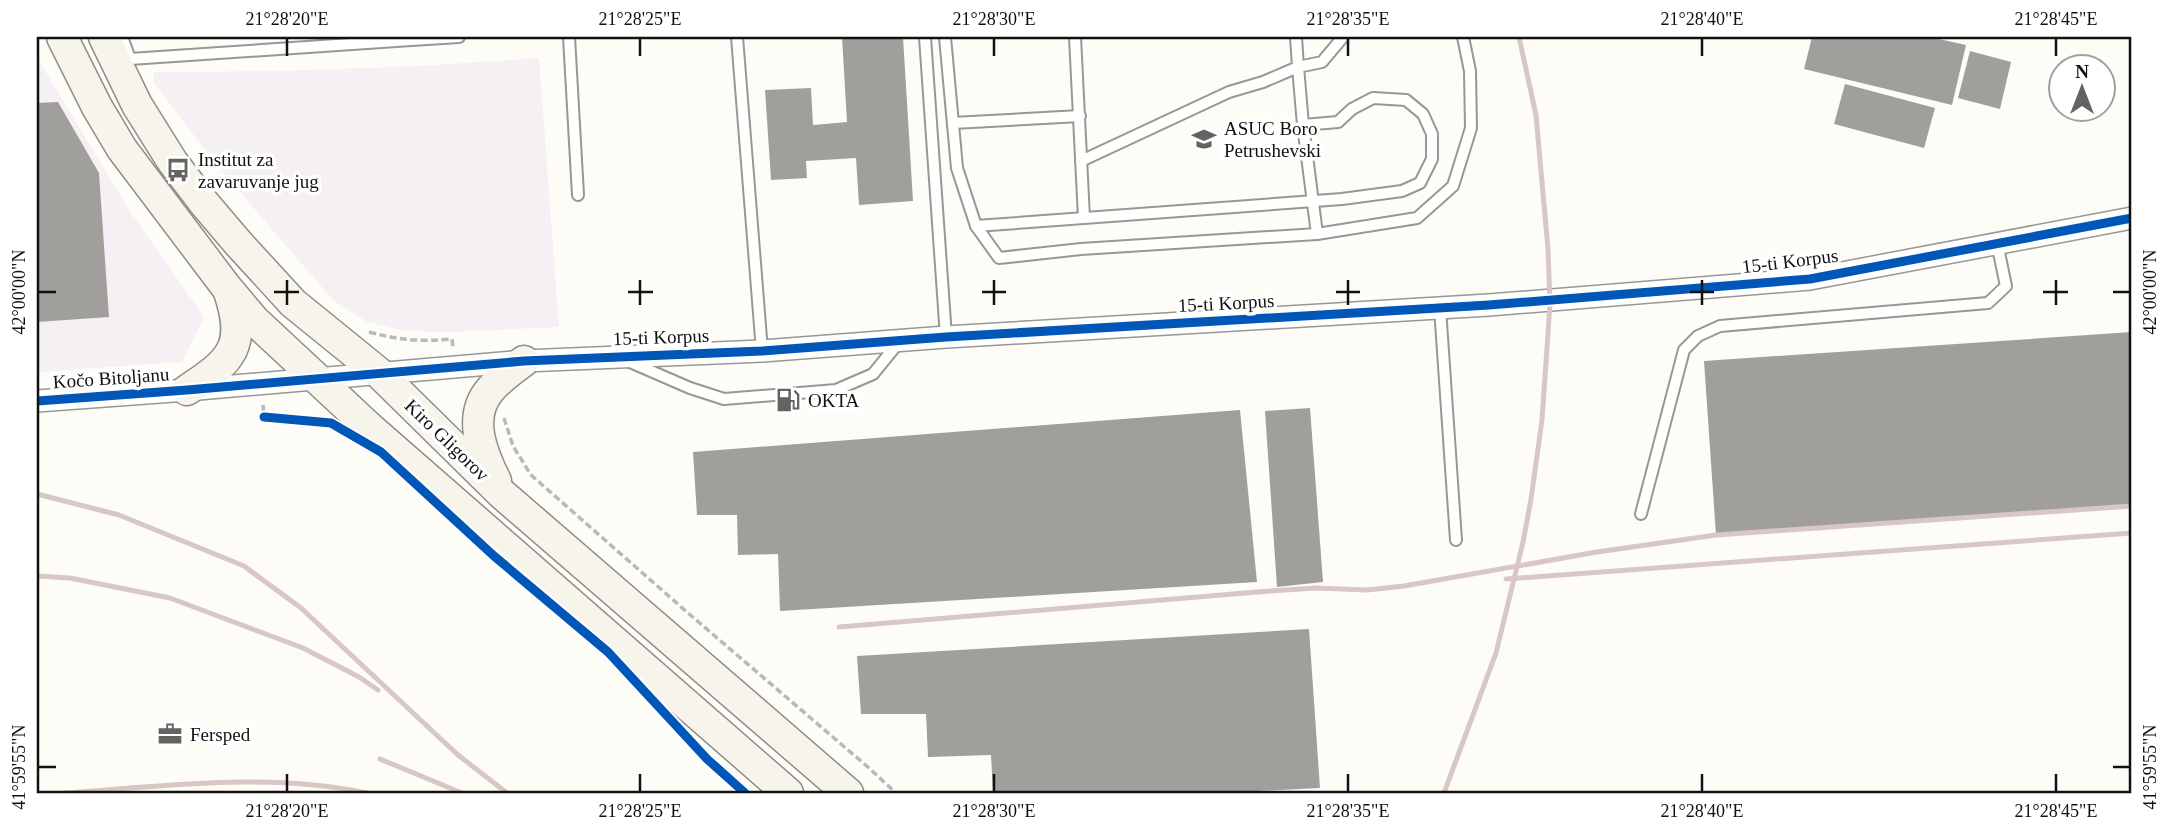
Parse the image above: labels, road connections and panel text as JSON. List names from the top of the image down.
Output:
{
  "streets": {
    "street": ["15-ti Korpus", "Kočo Bitoljanu", "Kiro Gligorov"]
  },
  "crossings": [
    ["15-ti Korpus", "Kočo Bitoljanu"],
    ["15-ti Korpus", "Kiro Gligorov"],
    ["Kočo Bitoljanu", "Kiro Gligorov"]
  ],
  "places": {
    "school or university": ["ASUC Boro Petrushevski"],
    "bus stop": ["Institut za zavaruvanje jug"],
    "fuel station": ["OKTA"],
    "office": ["Fersped"]
  },
  "north": "top",
  "coordinates": [
    "21°28'20\"E",
    "21°28'25\"E",
    "21°28'30\"E",
    "21°28'35\"E",
    "21°28'40\"E",
    "21°28'45\"E",
    "42°00'00\"N",
    "41°59'55\"N"
  ]
}
